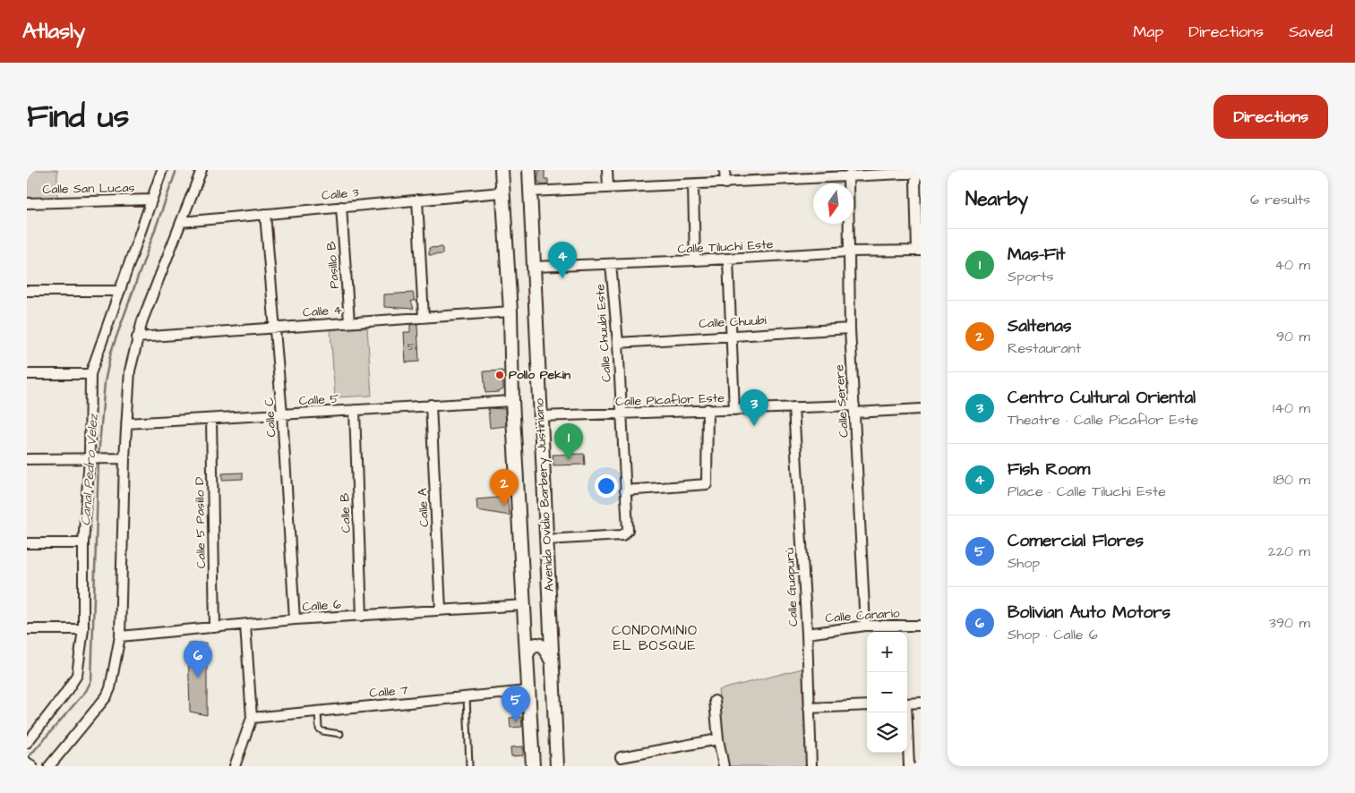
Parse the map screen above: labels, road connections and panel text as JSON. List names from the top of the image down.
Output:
{
  "streets": {
    "main road": ["Avenida Ovidio Barbery Justiniano"],
    "street": [
      "Calle San Lucas",
      "Calle 3",
      "Calle Tiluchi Este",
      "Pasillo B",
      "Calle 4",
      "Calle Chuubi",
      "Calle Chuubi Este",
      "Calle 5",
      "Calle Picaflor Este",
      "Calle Serere",
      "Calle C",
      "Calle A",
      "Calle B",
      "Calle 5 Pasillo D",
      "Calle Guapurú",
      "Calle 6",
      "Calle Canario",
      "Calle 7"
    ]
  },
  "crossings": [
    ["Calle 3", "Pasillo B"],
    ["Calle 3", "Calle C"],
    ["Calle 3", "Avenida Ovidio Barbery Justiniano"],
    ["Calle Tiluchi Este", "Calle Chuubi Este"],
    ["Calle Tiluchi Este", "Calle Serere"],
    ["Calle Tiluchi Este", "Avenida Ovidio Barbery Justiniano"],
    ["Pasillo B", "Calle 4"],
    ["Calle 4", "Calle C"],
    ["Calle 4", "Avenida Ovidio Barbery Justiniano"],
    ["Calle Chuubi", "Calle Chuubi Este"],
    ["Calle Chuubi", "Calle Serere"],
    ["Calle Chuubi Este", "Calle Picaflor Este"],
    ["Calle Chuubi Este", "Avenida Ovidio Barbery Justiniano"],
    ["Calle 5", "Calle C"],
    ["Calle 5", "Avenida Ovidio Barbery Justiniano"],
    ["Calle 5", "Calle A"],
    ["Calle 5", "Calle B"],
    ["Calle 5", "Calle 5 Pasillo D"],
    ["Calle Picaflor Este", "Calle Serere"],
    ["Calle Picaflor Este", "Avenida Ovidio Barbery Justiniano"],
    ["Calle Picaflor Este", "Calle Guapurú"],
    ["Calle Serere", "Calle Canario"],
    ["Calle C", "Calle 6"],
    ["Avenida Ovidio Barbery Justiniano", "Calle 6"],
    ["Avenida Ovidio Barbery Justiniano", "Calle 7"],
    ["Calle A", "Calle 6"],
    ["Calle B", "Calle 6"],
    ["Calle 5 Pasillo D", "Calle 6"],
    ["Calle Guapurú", "Calle Canario"]
  ],
  "districts": ["CONDOMINIO EL BOSQUE"],
  "water": ["Canal Pedro Velez"],
  "places": ["Pollo Pekin"],
  "house_numbers": ["5"],
  "north": "bottom",
  "page": {
    "header": "Atlasly",
    "nav": ["Map", "Directions", "Saved"],
    "title": "Find us",
    "buttons": "Directions",
    "heading": ["Nearby", "6 results"],
    "list": [
      {
        "mark": "1",
        "name": "Mas-Fit",
        "note": "Sports",
        "value": "40 m"
      },
      {
        "mark": "2",
        "name": "Saltenas",
        "note": "Restaurant",
        "value": "90 m"
      },
      {
        "mark": "3",
        "name": "Centro Cultural Oriental",
        "note": "Theatre · Calle Picaflor Este",
        "value": "140 m"
      },
      {
        "mark": "4",
        "name": "Fish Room",
        "note": "Place · Calle Tiluchi Este",
        "value": "180 m"
      },
      {
        "mark": "5",
        "name": "Comercial Flores",
        "note": "Shop",
        "value": "220 m"
      },
      {
        "mark": "6",
        "name": "Bolivian Auto Motors",
        "note": "Shop · Calle 6",
        "value": "390 m"
      }
    ],
    "pins": [
      "4",
      "3",
      "1",
      "2",
      "6",
      "5"
    ],
    "map_buttons": ["+", "−"]
  }
}
